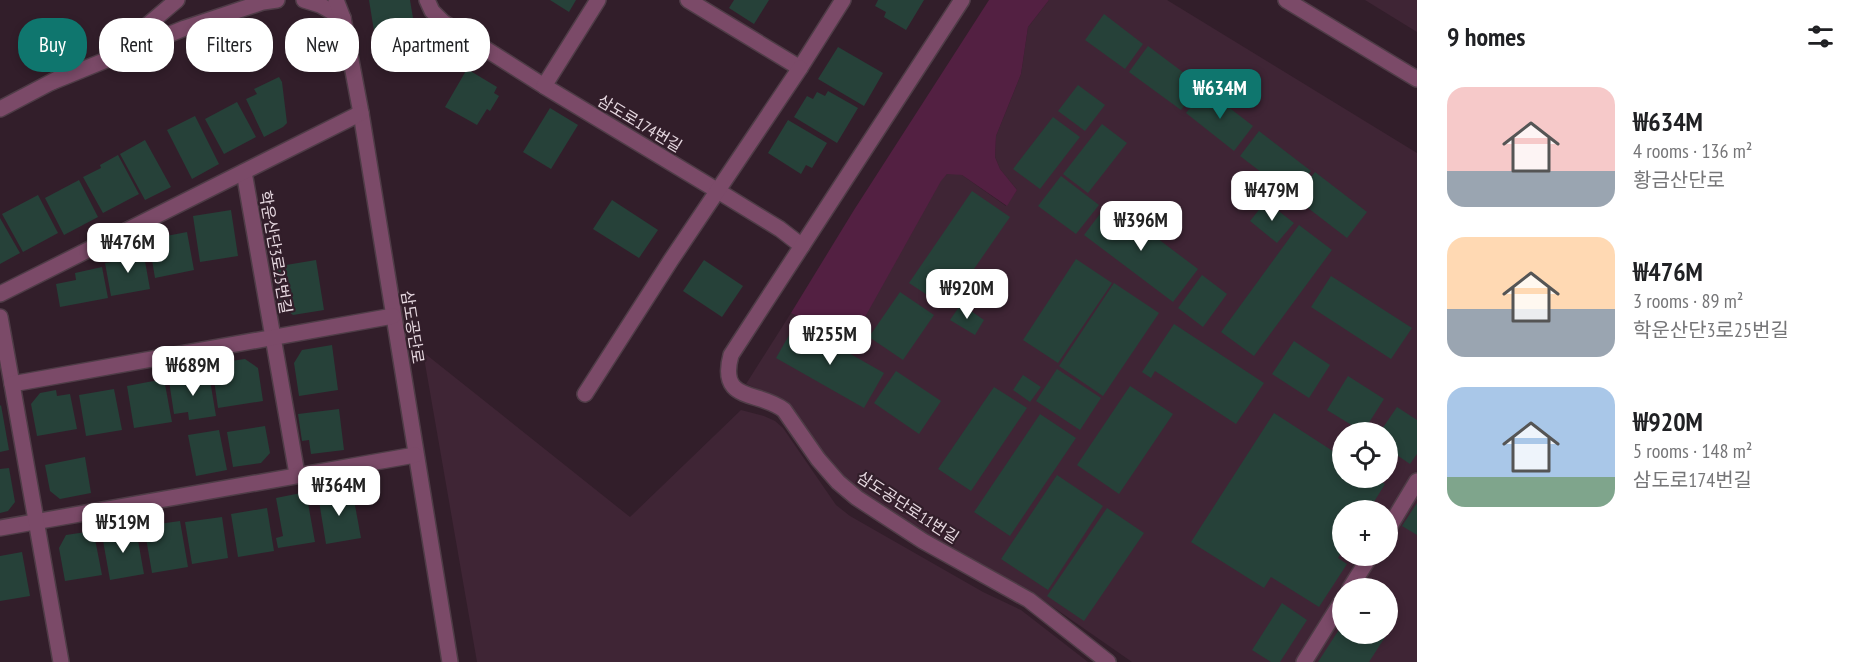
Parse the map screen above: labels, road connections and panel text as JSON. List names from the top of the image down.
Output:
{
  "streets": {
    "street": [
      "삼도로174번길",
      "학운산단3로25번길",
      "삼도공단로",
      "삼도공단로11번길"
    ]
  },
  "crossings": [
    ["삼도로174번길", "삼도공단로11번길"],
    ["학운산단3로25번길", "삼도공단로"]
  ],
  "page": {
    "heading": "9 homes",
    "chip": [
      "Buy",
      "Rent",
      "Filters",
      "New",
      "Apartment"
    ],
    "price": [
      "₩634M",
      "₩479M",
      "₩396M",
      "₩476M",
      "₩920M",
      "₩255M",
      "₩689M",
      "₩364M",
      "₩519M"
    ],
    "list": [
      {
        "name": "₩634M",
        "note": "4 rooms · 136 m² · 황금산단로"
      },
      {
        "name": "₩476M",
        "note": "3 rooms · 89 m² · 학운산단3로25번길"
      },
      {
        "name": "₩920M",
        "note": "5 rooms · 148 m² · 삼도로174번길"
      }
    ],
    "map_buttons": ["+", "−"]
  }
}
